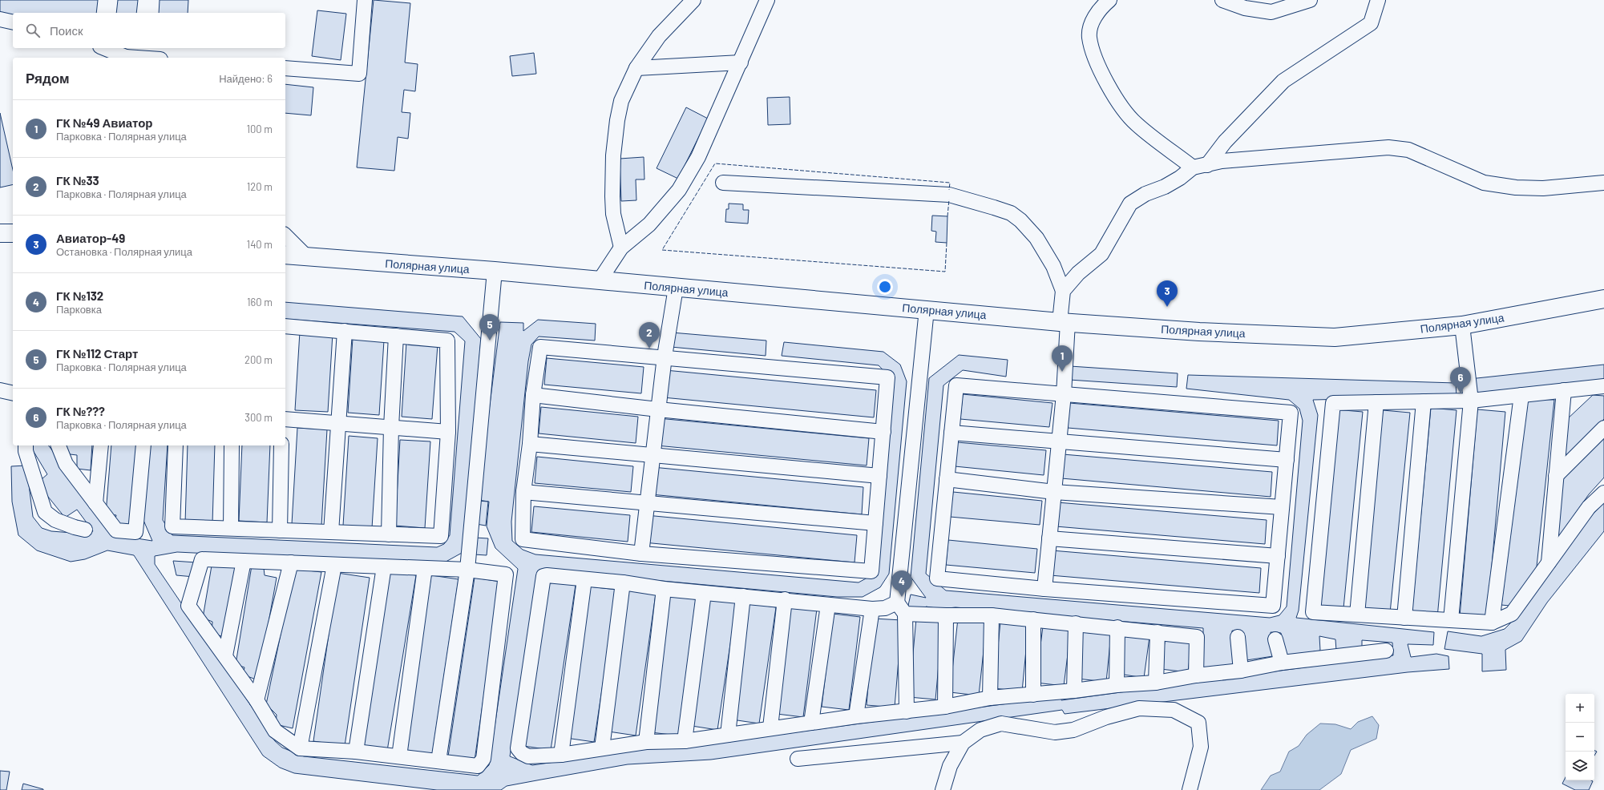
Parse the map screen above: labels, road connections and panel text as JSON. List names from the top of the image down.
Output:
{
  "streets": {
    "main road": ["Полярная улица"]
  },
  "page": {
    "search": "Поиск",
    "heading": ["Рядом", "Найдено: 6"],
    "list": [
      {
        "mark": "1",
        "name": "ГК №49 Авиатор",
        "note": "Парковка · Полярная улица",
        "value": "100 m"
      },
      {
        "mark": "2",
        "name": "ГК №33",
        "note": "Парковка · Полярная улица",
        "value": "120 m"
      },
      {
        "mark": "3",
        "name": "Авиатор-49",
        "note": "Остановка · Полярная улица",
        "value": "140 m"
      },
      {
        "mark": "4",
        "name": "ГК №132",
        "note": "Парковка",
        "value": "160 m"
      },
      {
        "mark": "5",
        "name": "ГК №112 Старт",
        "note": "Парковка · Полярная улица",
        "value": "200 m"
      },
      {
        "mark": "6",
        "name": "ГК №???",
        "note": "Парковка · Полярная улица",
        "value": "300 m"
      }
    ],
    "pins": [
      "3",
      "5",
      "2",
      "1",
      "6",
      "4"
    ],
    "map_buttons": ["+", "−"]
  }
}
